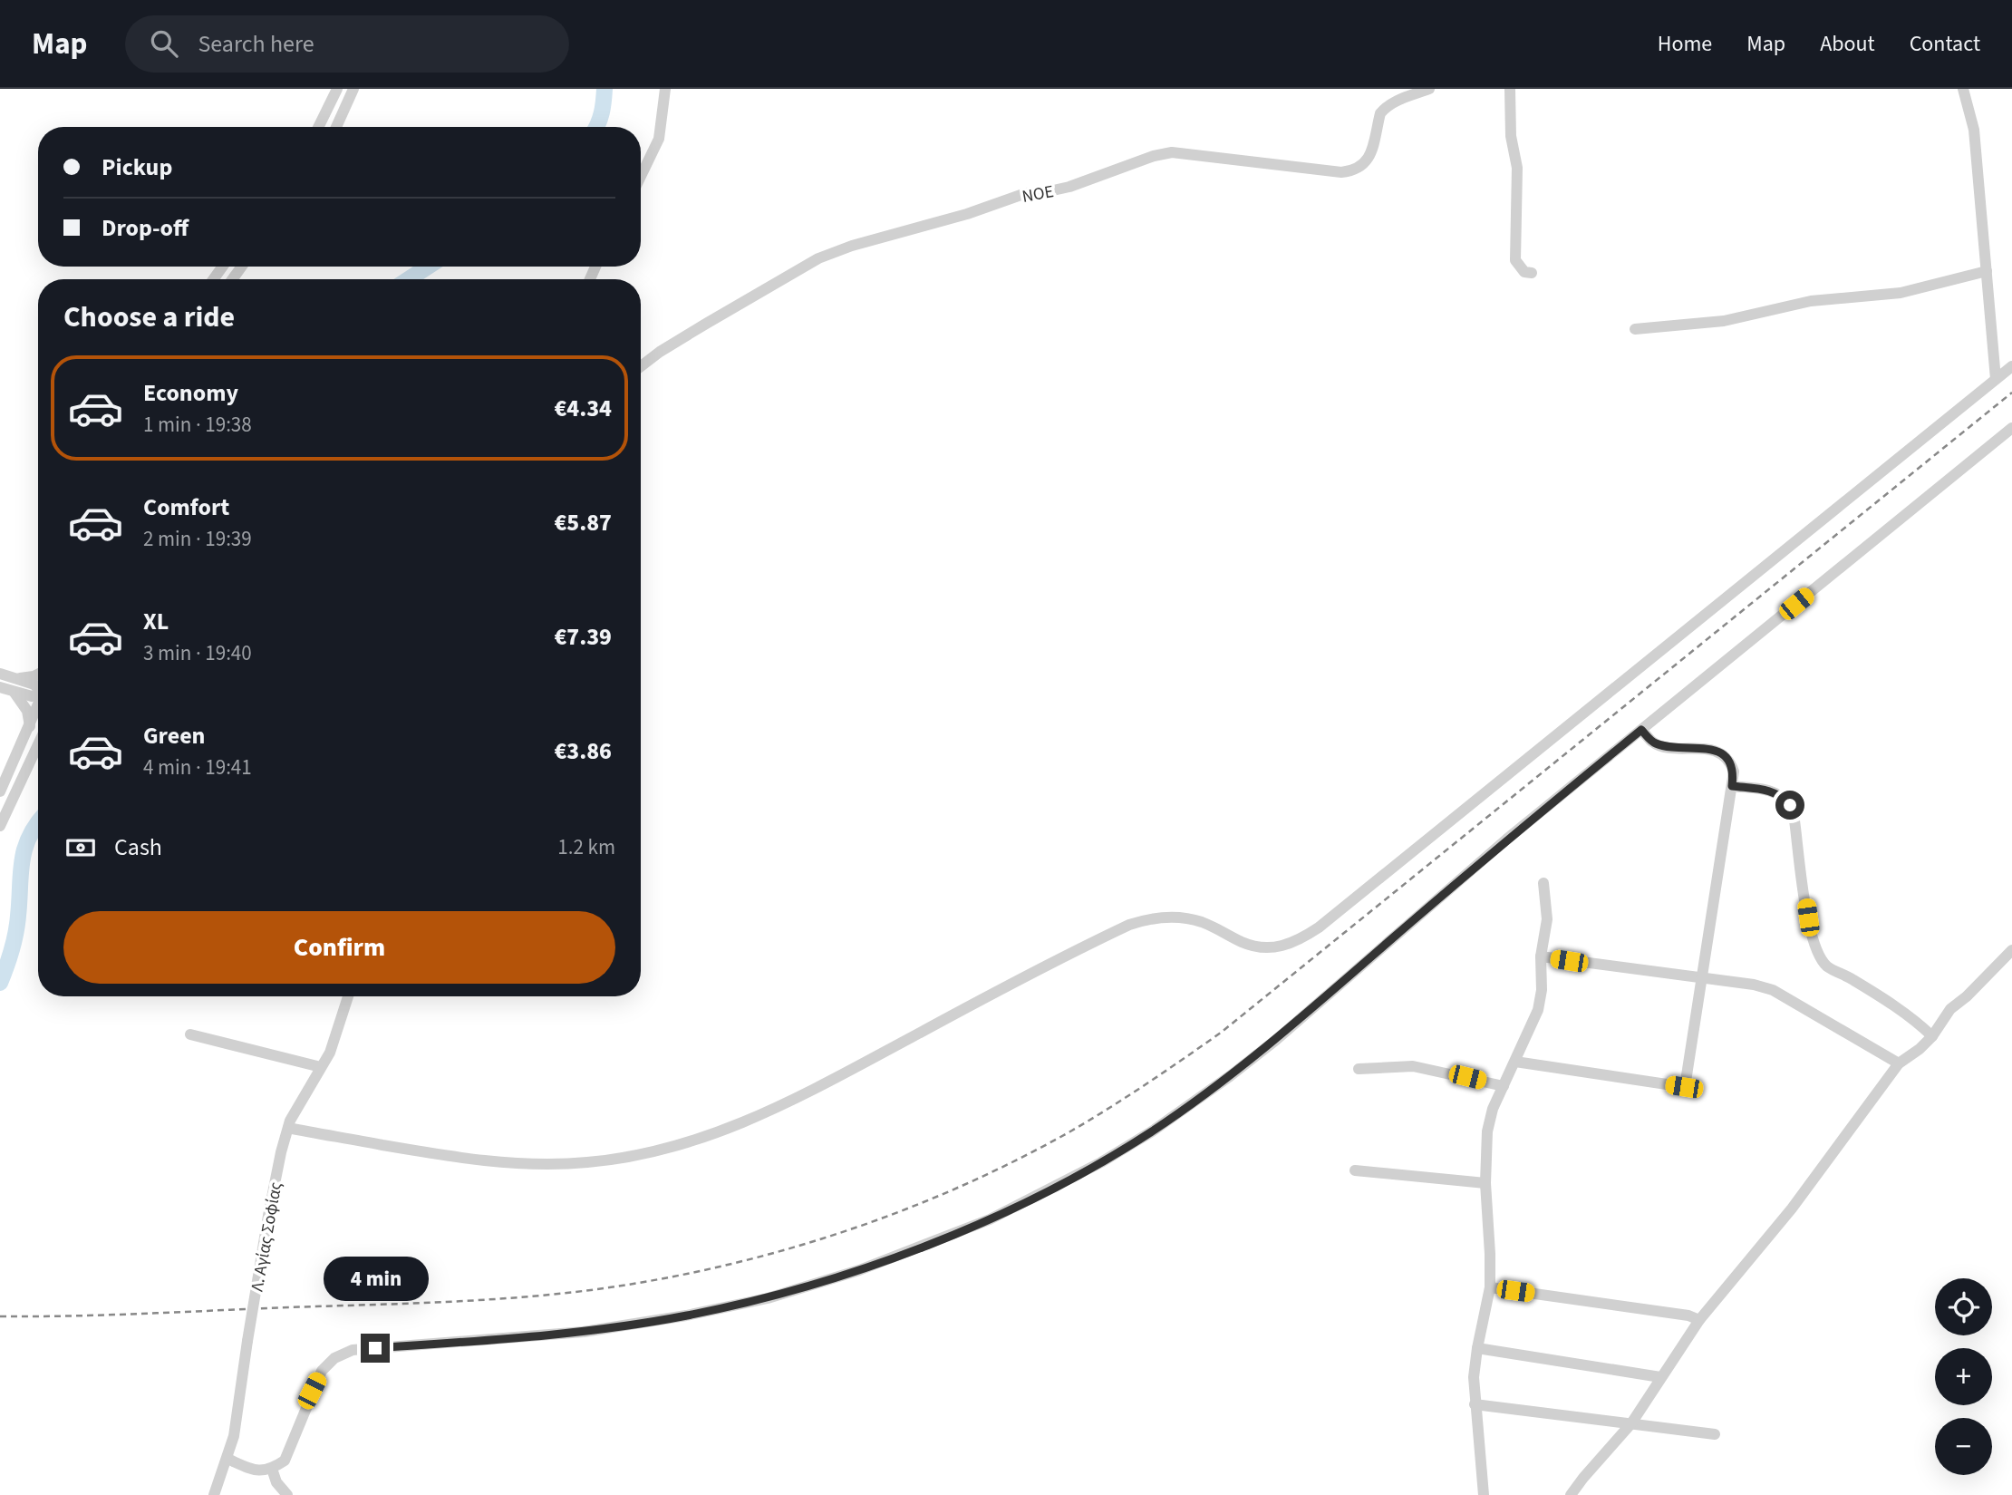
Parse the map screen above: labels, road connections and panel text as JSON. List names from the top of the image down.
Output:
{
  "streets": {
    "street": ["NOE", "Λ. Αγίας Σοφίας"]
  },
  "page": {
    "header": "Map",
    "search": "Search here",
    "nav": [
      "Home",
      "Map",
      "About",
      "Contact"
    ],
    "banner": ["Pickup", "Drop-off"],
    "heading": "Choose a ride",
    "list": [
      {
        "name": "Economy",
        "note": "1 min · 19:38",
        "value": "€4.34"
      },
      {
        "name": "Comfort",
        "note": "2 min · 19:39",
        "value": "€5.87"
      },
      {
        "name": "XL",
        "note": "3 min · 19:40",
        "value": "€7.39"
      },
      {
        "name": "Green",
        "note": "4 min · 19:41",
        "value": "€3.86"
      }
    ],
    "pay": ["Cash", "1.2 km"],
    "buttons": "Confirm",
    "bubble": "4 min",
    "map_buttons": ["+", "−"]
  }
}
